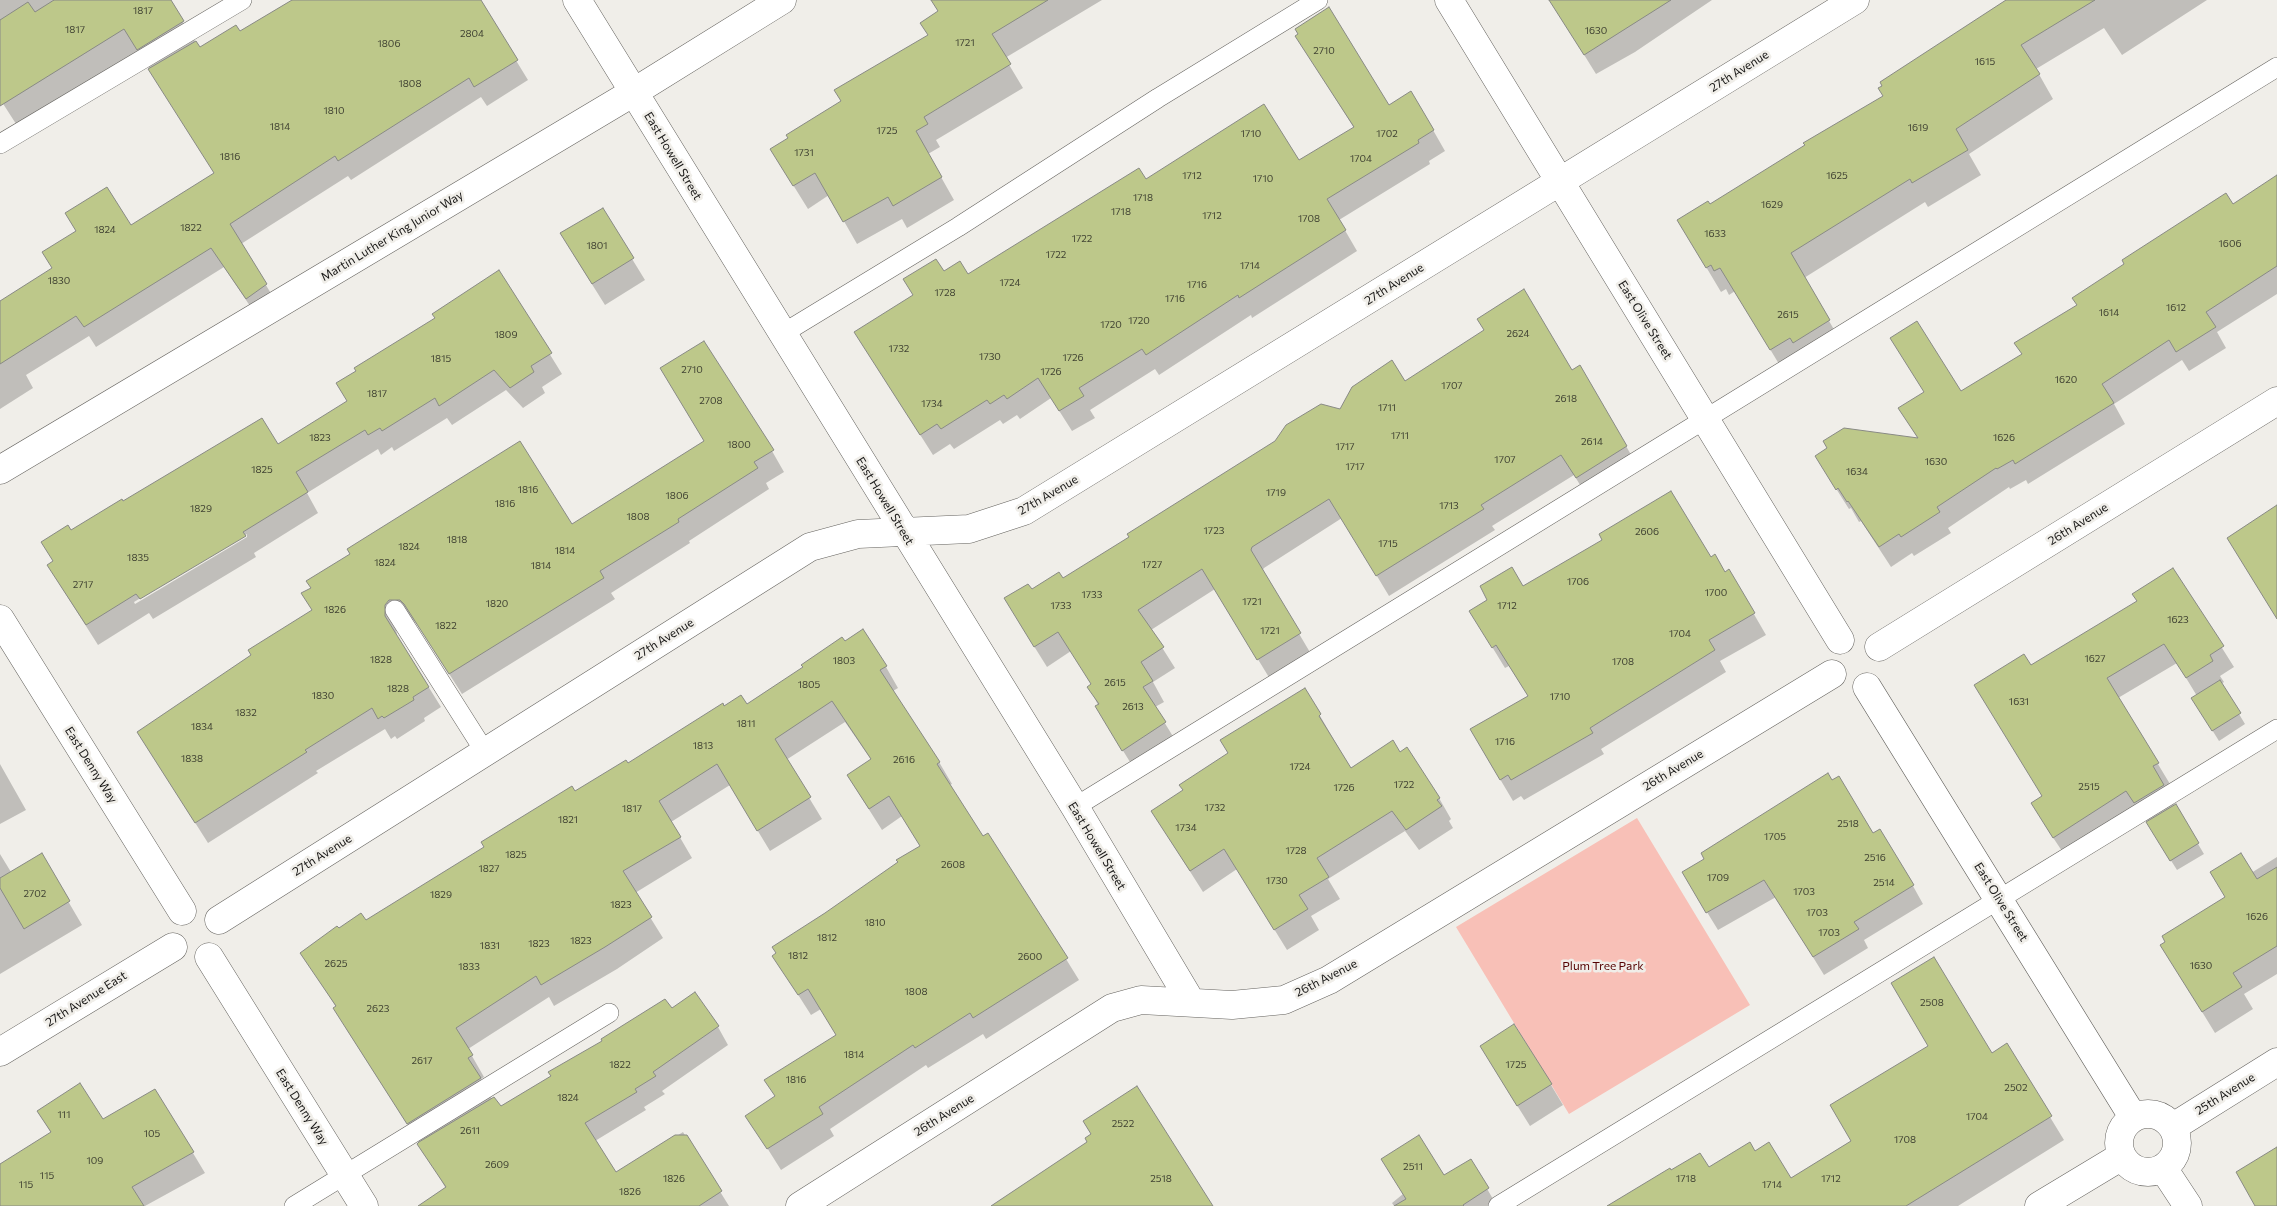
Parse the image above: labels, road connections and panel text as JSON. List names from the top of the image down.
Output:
{
  "streets": {
    "street": [
      "27th Avenue",
      "East Howell Street",
      "Martin Luther King Junior Way",
      "East Olive Street",
      "26th Avenue",
      "East Denny Way",
      "27th Avenue East",
      "25th Avenue"
    ]
  },
  "crossings": [
    ["27th Avenue", "East Howell Street"],
    ["27th Avenue", "East Olive Street"],
    ["27th Avenue", "East Denny Way"],
    ["27th Avenue", "27th Avenue East"],
    ["East Howell Street", "Martin Luther King Junior Way"],
    ["East Howell Street", "26th Avenue"],
    ["East Olive Street", "26th Avenue"],
    ["East Olive Street", "25th Avenue"],
    ["East Denny Way", "27th Avenue East"]
  ],
  "parks": ["Plum Tree Park"],
  "house_numbers": [
    "1817",
    "1817",
    "1630",
    "2804",
    "1721",
    "1806",
    "2710",
    "1615",
    "1808",
    "1810",
    "1814",
    "1619",
    "1725",
    "1710",
    "1702",
    "1731",
    "1816",
    "1704",
    "1712",
    "1625",
    "1710",
    "1718",
    "1629",
    "1718",
    "1712",
    "1708",
    "1822",
    "1824",
    "1633",
    "1722",
    "1606",
    "1801",
    "1722",
    "1714",
    "1830",
    "1724",
    "1716",
    "1728",
    "1716",
    "1612",
    "1614",
    "2615",
    "1720",
    "1720",
    "2624",
    "1809",
    "1732",
    "1730",
    "1726",
    "1815",
    "2710",
    "1726",
    "1620",
    "1707",
    "1817",
    "2618",
    "2708",
    "1734",
    "1711",
    "1711",
    "1823",
    "1626",
    "2614",
    "1800",
    "1717",
    "1707",
    "1630",
    "1717",
    "1825",
    "1634",
    "1816",
    "1719",
    "1806",
    "1816",
    "1713",
    "1829",
    "1808",
    "1723",
    "2606",
    "1818",
    "1715",
    "1824",
    "1814",
    "1835",
    "1824",
    "1727",
    "1814",
    "1706",
    "2717",
    "1700",
    "1733",
    "1721",
    "1820",
    "1733",
    "1712",
    "1826",
    "1623",
    "1822",
    "1721",
    "1704",
    "1627",
    "1828",
    "1803",
    "1708",
    "2615",
    "1805",
    "1828",
    "1830",
    "1710",
    "1631",
    "2613",
    "1832",
    "1811",
    "1834",
    "1716",
    "1813",
    "1838",
    "2616",
    "1724",
    "1722",
    "2515",
    "1726",
    "1732",
    "1817",
    "1821",
    "2518",
    "1734",
    "1705",
    "1728",
    "1825",
    "2516",
    "2608",
    "1827",
    "1709",
    "1730",
    "2514",
    "1703",
    "2702",
    "1829",
    "1823",
    "1703",
    "1626",
    "1810",
    "1703",
    "1812",
    "1823",
    "1823",
    "1831",
    "1812",
    "2600",
    "2625",
    "1630",
    "1833",
    "1808",
    "2508",
    "2623",
    "1814",
    "2617",
    "1822",
    "1725",
    "1816",
    "2502",
    "1824",
    "111",
    "1704",
    "2522",
    "2611",
    "105",
    "1708",
    "109",
    "2609",
    "2511",
    "115",
    "1826",
    "2518",
    "1718",
    "1712",
    "115",
    "1714",
    "1826"
  ]
}
